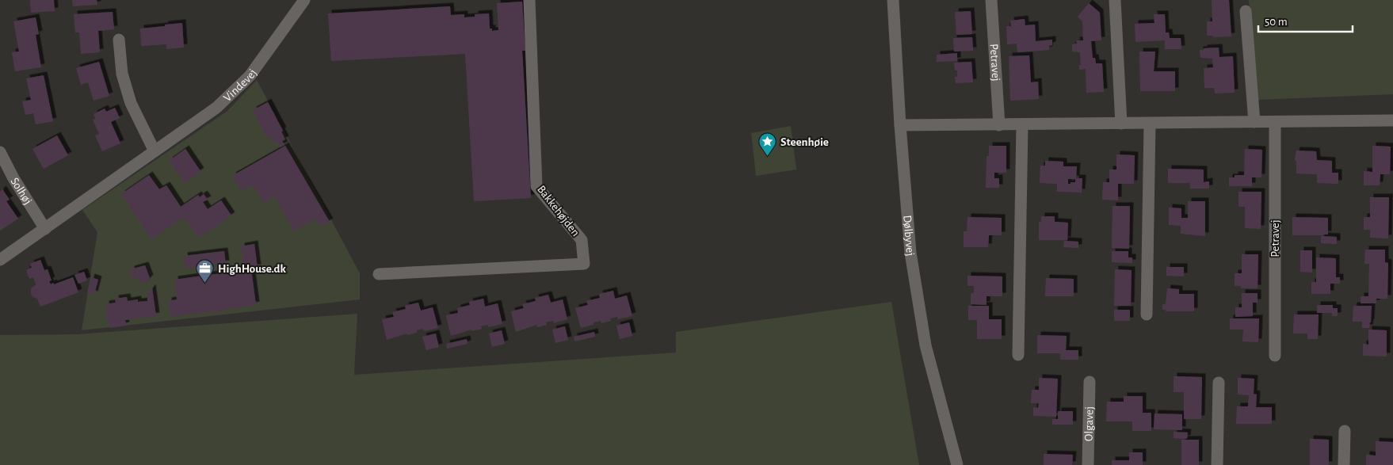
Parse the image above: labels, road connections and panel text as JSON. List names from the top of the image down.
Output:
{
  "streets": {
    "street": [
      "Petravej",
      "Vindevej",
      "Solhøj",
      "Bakkehøjden",
      "Dølbyvej",
      "Olgavej"
    ]
  },
  "crossings": [
    ["Vindevej", "Solhøj"]
  ],
  "places": {
    "place": ["Steenhøie"],
    "office": ["HighHouse.dk"]
  },
  "scale_bar": "50 m"
}
